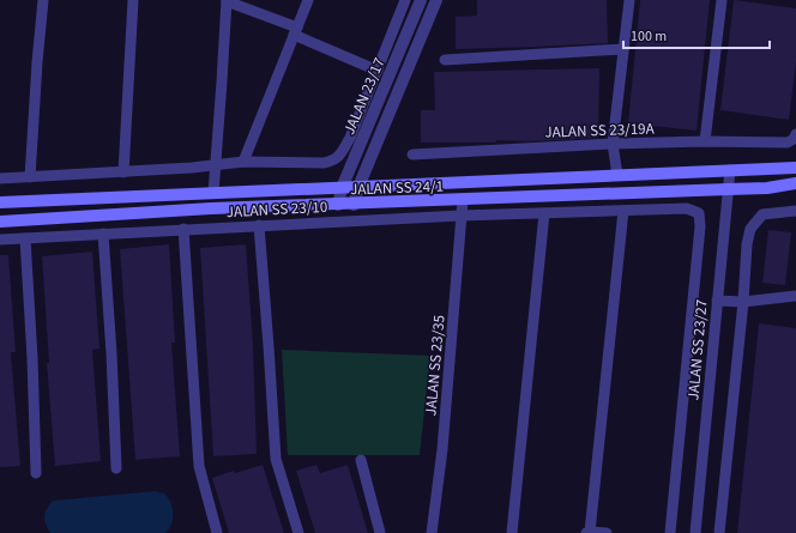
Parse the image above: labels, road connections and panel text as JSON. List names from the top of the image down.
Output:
{
  "streets": {
    "main road": ["JALAN SS 24/1"],
    "street": [
      "JALAN 23/17",
      "JALAN SS 23/19A",
      "JALAN SS 23/10",
      "JALAN SS 23/27",
      "JALAN SS 23/35"
    ]
  },
  "crossings": [
    ["JALAN 23/17", "JALAN SS 24/1"],
    ["JALAN SS 24/1", "JALAN SS 23/27"],
    ["JALAN SS 24/1", "JALAN SS 23/35"],
    ["JALAN SS 23/10", "JALAN SS 23/35"]
  ],
  "scale_bar": "100 m"
}
